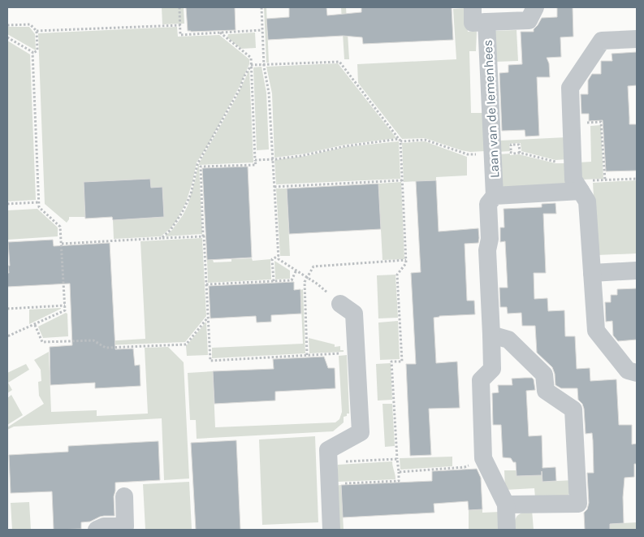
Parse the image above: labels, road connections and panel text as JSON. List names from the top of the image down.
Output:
{
  "streets": {
    "street": ["Laan van de Iemenhees"]
  }
}
